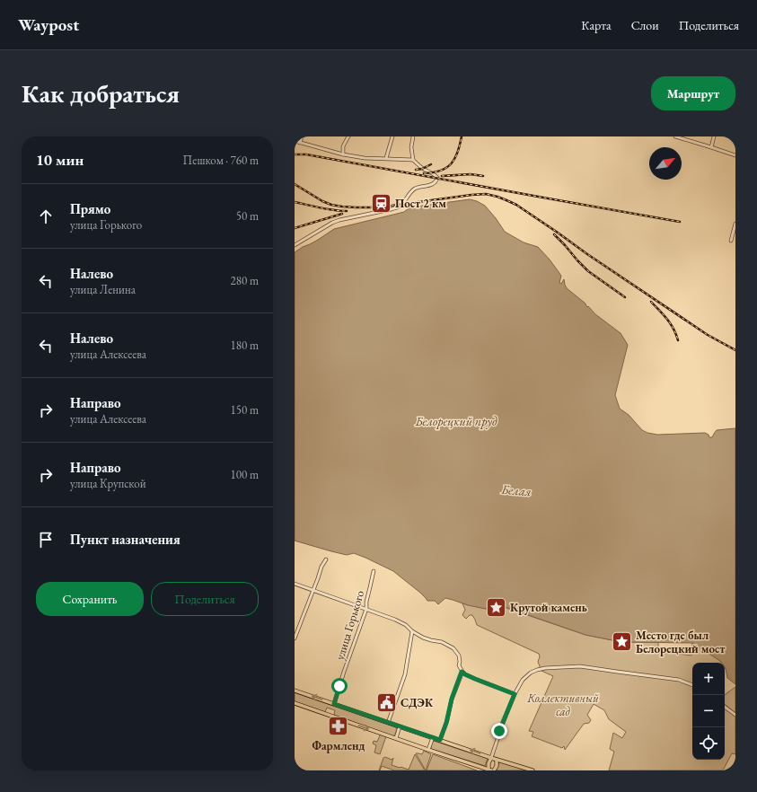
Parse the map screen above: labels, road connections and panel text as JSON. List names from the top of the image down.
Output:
{
  "streets": {
    "street": ["улица Горького"]
  },
  "water": ["Белорецкий пруд", "Белая"],
  "parks": ["Коллективный сад"],
  "places": {
    "station": ["Пост 2 км"],
    "place": ["Крутой камень", "Место где был Белорецкий мост"],
    "public building": ["СДЭК"],
    "pharmacy": ["Фармленд"]
  },
  "north": "top right",
  "page": {
    "header": "Waypost",
    "nav": ["Карта", "Слои", "Поделиться"],
    "buttons": [
      "Маршрут",
      ["Сохранить", "Поделиться"]
    ],
    "title": "Как добраться",
    "heading": ["10 мин", "Пешком · 760 m"],
    "list": [
      ["Прямо", "улица Горького", "50 m"],
      ["Налево", "улица Ленина", "280 m"],
      ["Налево", "улица Алексеева", "180 m"],
      ["Направо", "улица Алексеева", "150 m"],
      ["Направо", "улица Крупской", "100 m"],
      "Пункт назначения"
    ],
    "map_buttons": ["+", "−"]
  }
}
